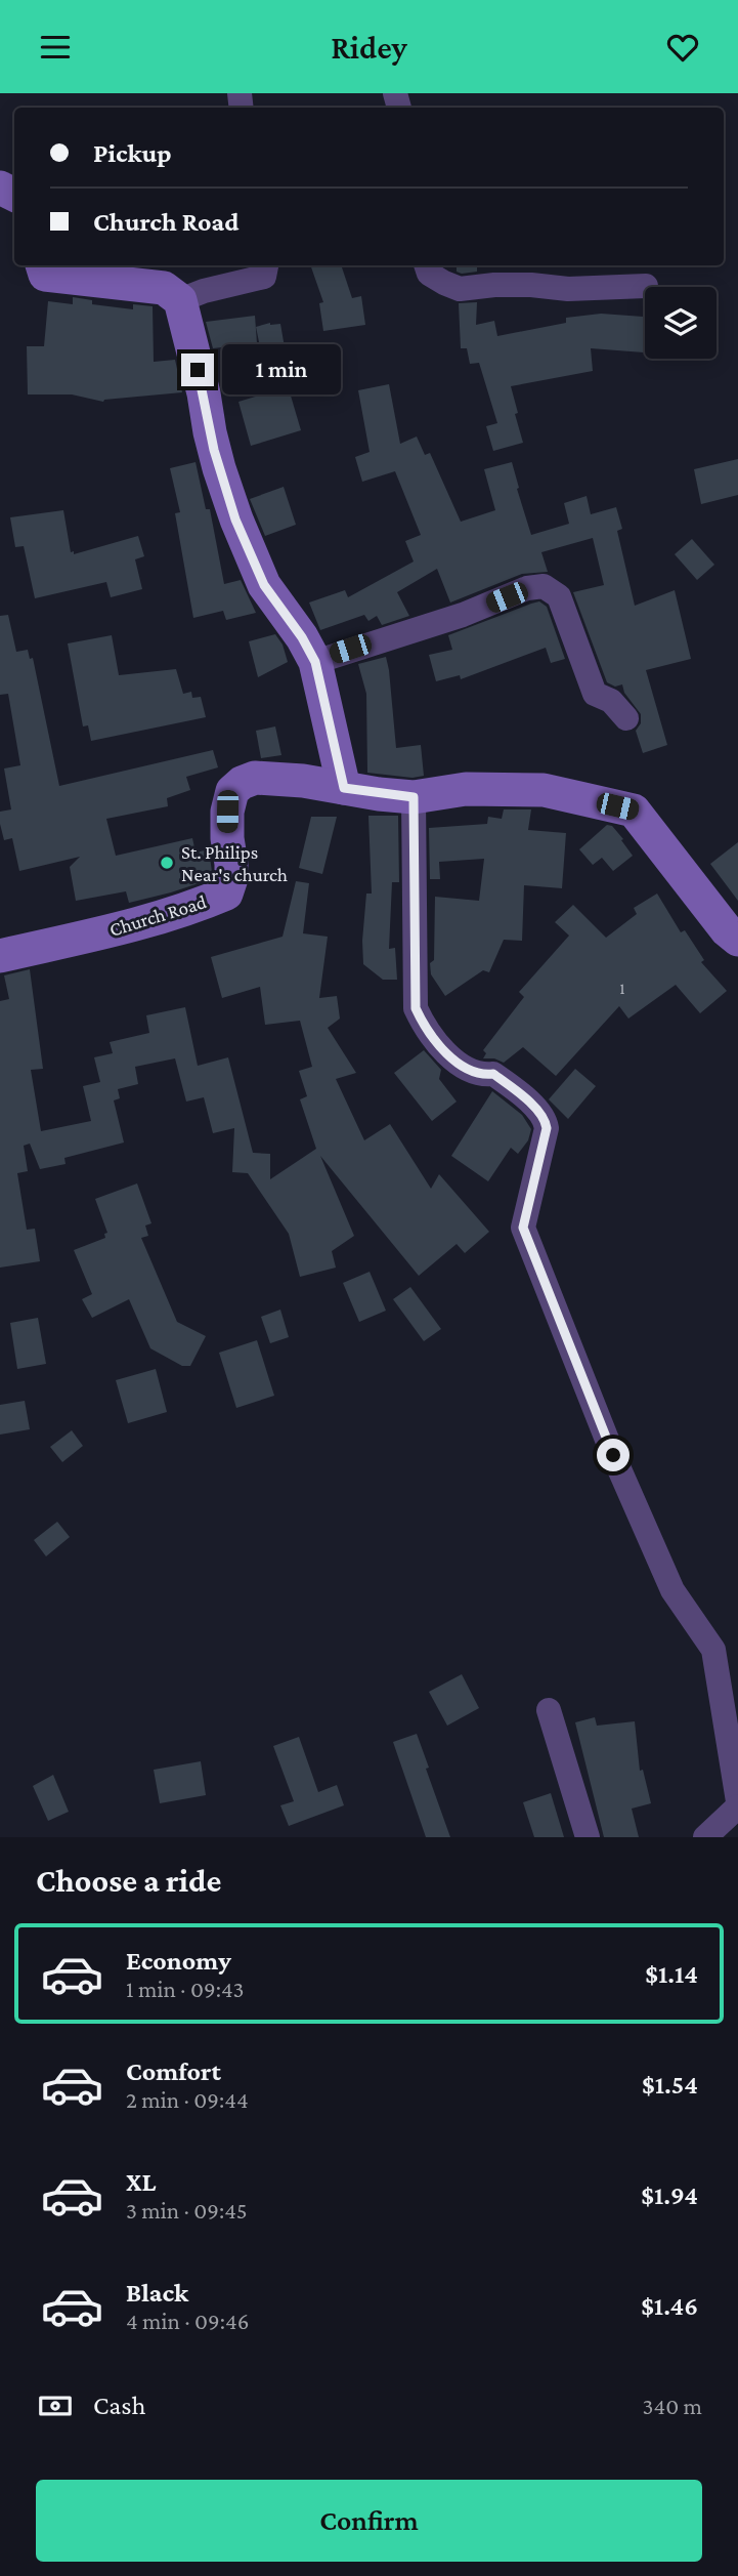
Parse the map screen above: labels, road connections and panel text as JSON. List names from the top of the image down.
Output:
{
  "streets": {
    "street": ["Church Road"]
  },
  "places": ["St. Philips Near's church"],
  "house_numbers": ["1"],
  "page": {
    "header": "Ridey",
    "banner": ["Pickup", "Church Road"],
    "bubble": "1 min",
    "heading": "Choose a ride",
    "list": [
      {
        "name": "Economy",
        "note": "1 min · 09:43",
        "value": "$1.14"
      },
      {
        "name": "Comfort",
        "note": "2 min · 09:44",
        "value": "$1.54"
      },
      {
        "name": "XL",
        "note": "3 min · 09:45",
        "value": "$1.94"
      },
      {
        "name": "Black",
        "note": "4 min · 09:46",
        "value": "$1.46"
      }
    ],
    "pay": ["Cash", "340 m"],
    "buttons": "Confirm"
  }
}
